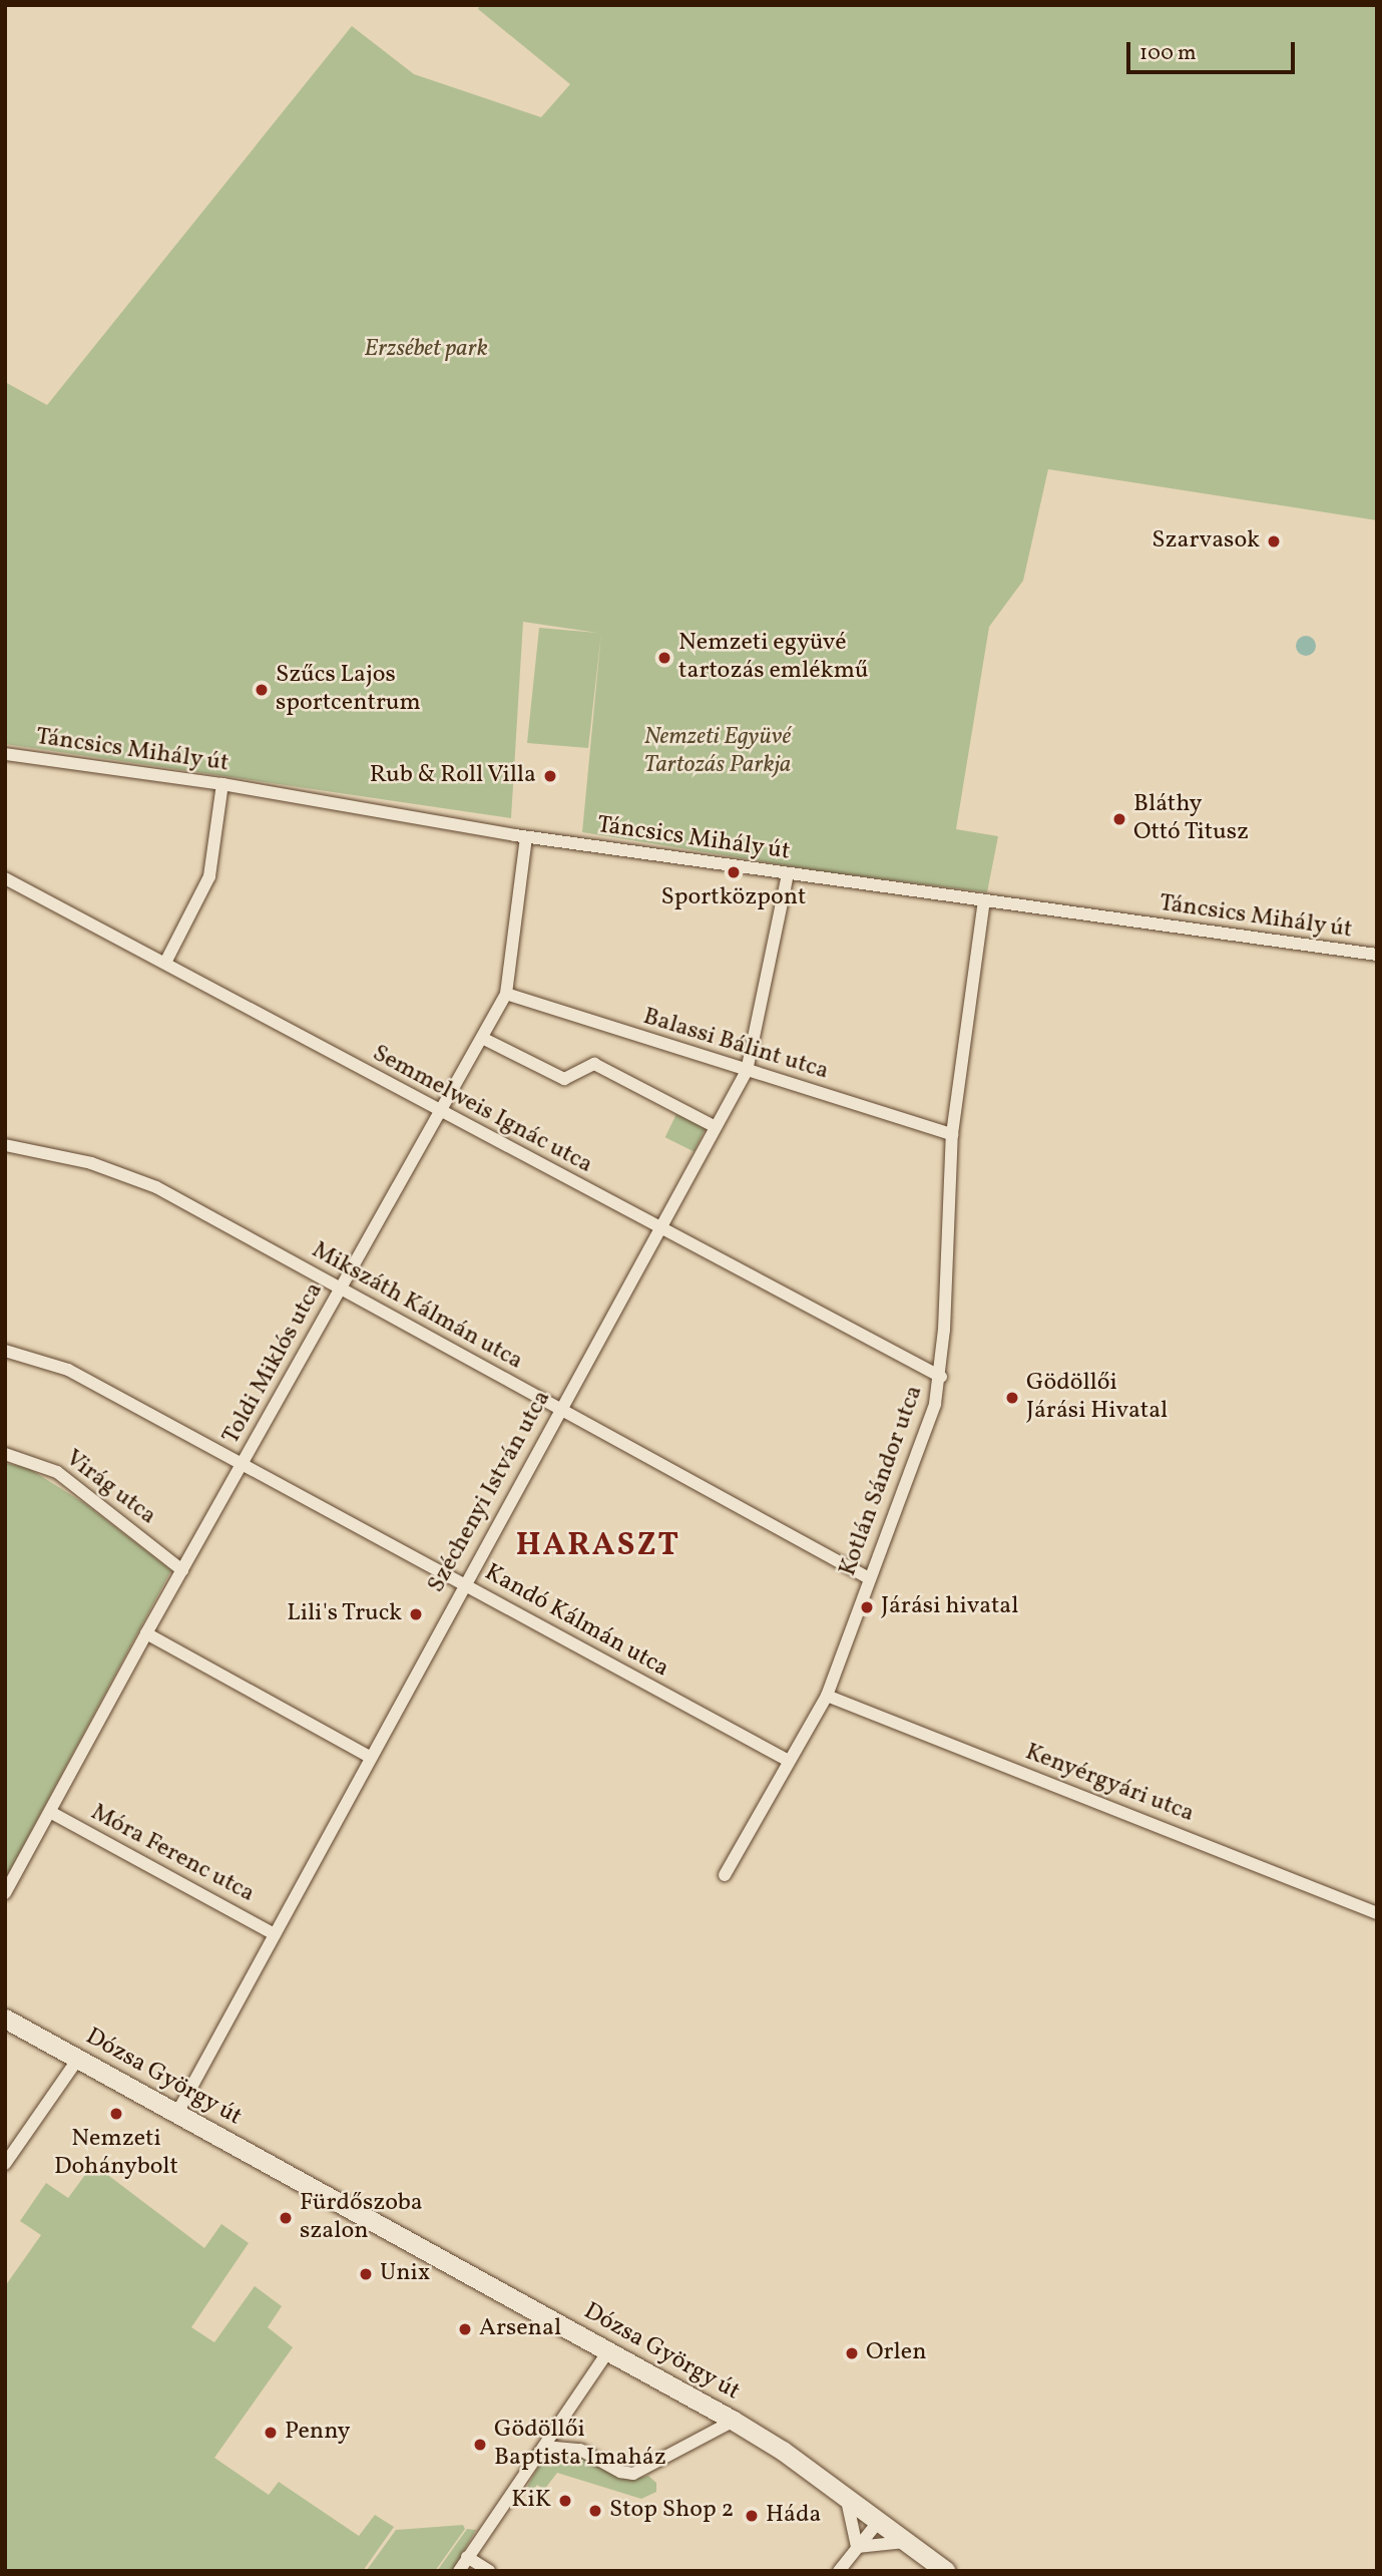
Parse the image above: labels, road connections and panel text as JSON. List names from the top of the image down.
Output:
{
  "streets": {
    "main road": ["Dózsa György út"],
    "street": [
      "Táncsics Mihály út",
      "Balassi Bálint utca",
      "Semmelweis Ignác utca",
      "Mikszáth Kálmán utca",
      "Toldi Miklós utca",
      "Kotlán Sándor utca",
      "Virág utca",
      "Széchenyi István utca",
      "Kandó Kálmán utca",
      "Kenyérgyári utca",
      "Móra Ferenc utca"
    ]
  },
  "crossings": [
    ["Táncsics Mihály út", "Toldi Miklós utca"],
    ["Táncsics Mihály út", "Kotlán Sándor utca"],
    ["Táncsics Mihály út", "Széchenyi István utca"],
    ["Balassi Bálint utca", "Toldi Miklós utca"],
    ["Balassi Bálint utca", "Kotlán Sándor utca"],
    ["Balassi Bálint utca", "Széchenyi István utca"],
    ["Semmelweis Ignác utca", "Toldi Miklós utca"],
    ["Semmelweis Ignác utca", "Kotlán Sándor utca"],
    ["Semmelweis Ignác utca", "Széchenyi István utca"],
    ["Mikszáth Kálmán utca", "Toldi Miklós utca"],
    ["Mikszáth Kálmán utca", "Kotlán Sándor utca"],
    ["Mikszáth Kálmán utca", "Széchenyi István utca"],
    ["Toldi Miklós utca", "Virág utca"],
    ["Toldi Miklós utca", "Kandó Kálmán utca"],
    ["Toldi Miklós utca", "Móra Ferenc utca"],
    ["Kotlán Sándor utca", "Kandó Kálmán utca"],
    ["Kotlán Sándor utca", "Kenyérgyári utca"],
    ["Széchenyi István utca", "Kandó Kálmán utca"],
    ["Széchenyi István utca", "Móra Ferenc utca"],
    ["Széchenyi István utca", "Dózsa György út"]
  ],
  "districts": ["HARASZT"],
  "parks": ["Erzsébet park", "Nemzeti Együvé Tartozás Parkja"],
  "places": [
    "Szarvasok",
    "Nemzeti együvé tartozás emlékmű",
    "Szűcs Lajos sportcentrum",
    "Rub & Roll Villa",
    "Bláthy Ottó Titusz",
    "Sportközpont",
    "Gödöllői Járási Hivatal",
    "Járási hivatal",
    "Lili's Truck",
    "Nemzeti Dohánybolt",
    "Fürdőszoba szalon",
    "Unix",
    "Arsenal",
    "Orlen",
    "Penny",
    "Gödöllői Baptista Imaház",
    "KiK",
    "Stop Shop 2",
    "Háda"
  ],
  "scale_bar": "100 m"
}
